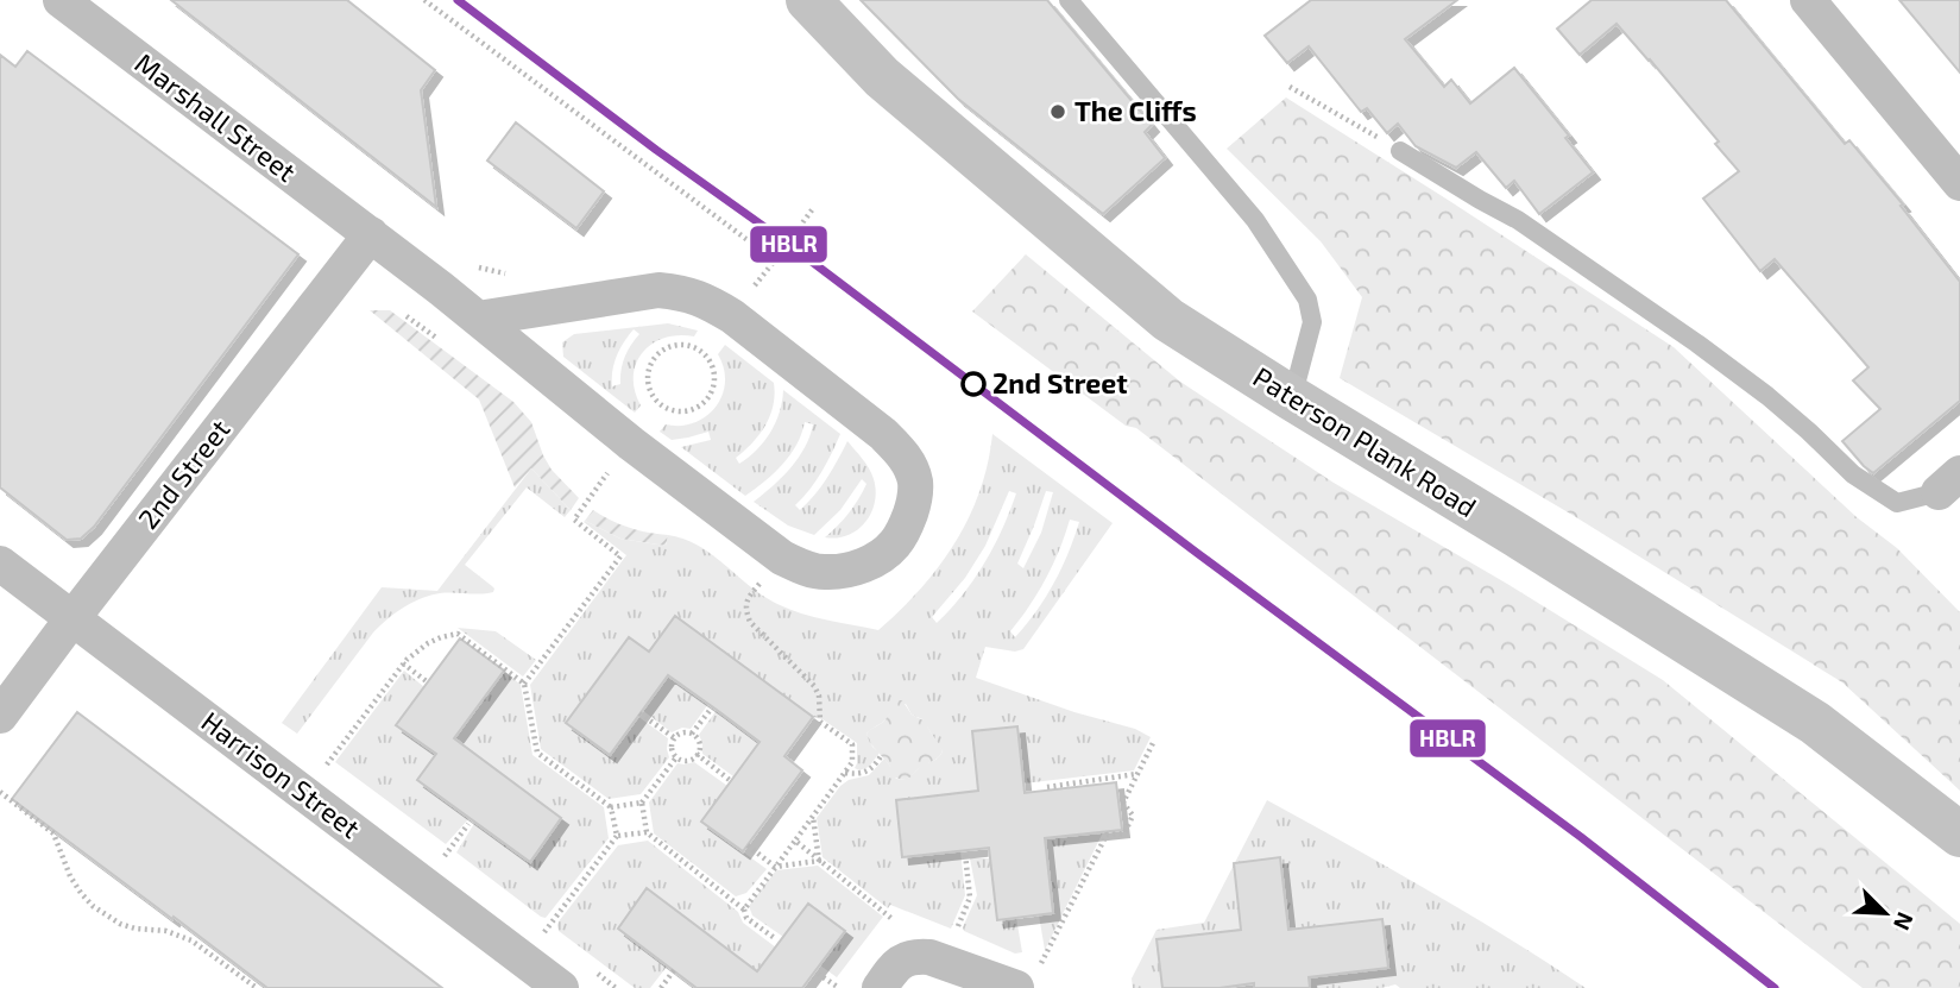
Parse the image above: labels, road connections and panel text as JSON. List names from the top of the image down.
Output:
{
  "streets": {
    "main road": ["Paterson Plank Road"],
    "street": ["Marshall Street", "2nd Street", "Harrison Street"]
  },
  "crossings": [
    ["Marshall Street", "2nd Street"],
    ["2nd Street", "Harrison Street"]
  ],
  "places": ["The Cliffs", "2nd Street"],
  "lines": ["transit line HBLR"],
  "north": "bottom right"
}
